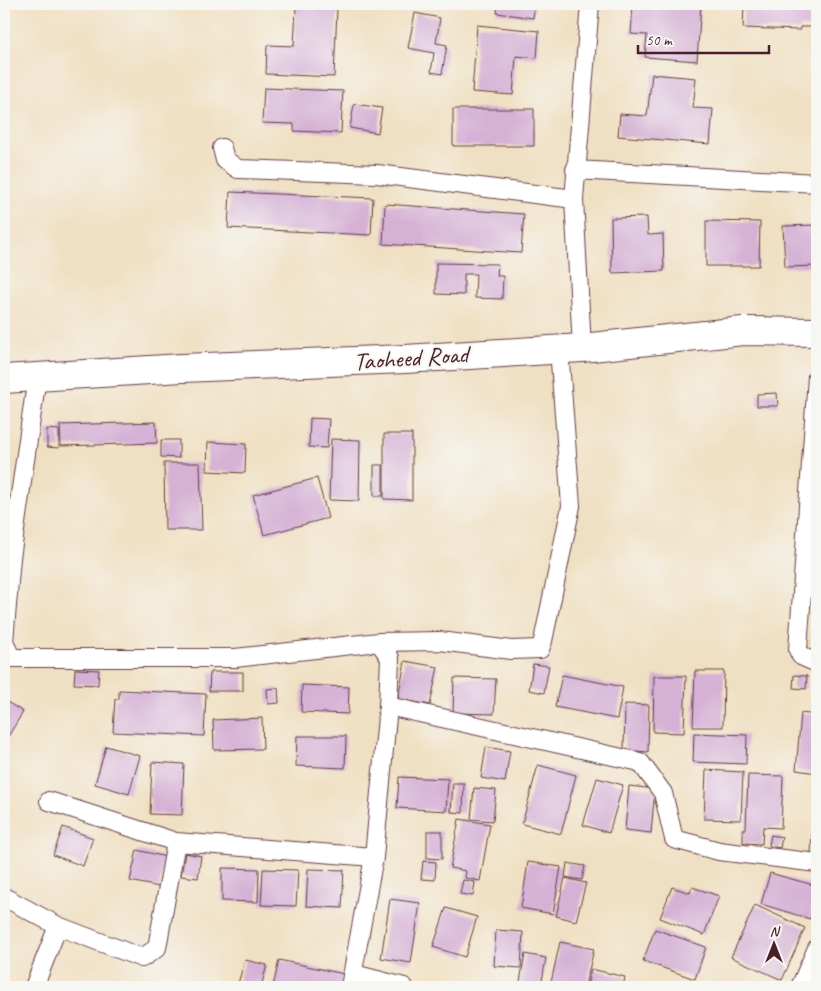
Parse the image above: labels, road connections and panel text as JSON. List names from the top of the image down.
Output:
{
  "streets": {
    "main road": ["Taoheed Road"]
  },
  "scale_bar": "50 m",
  "north": "top"
}
